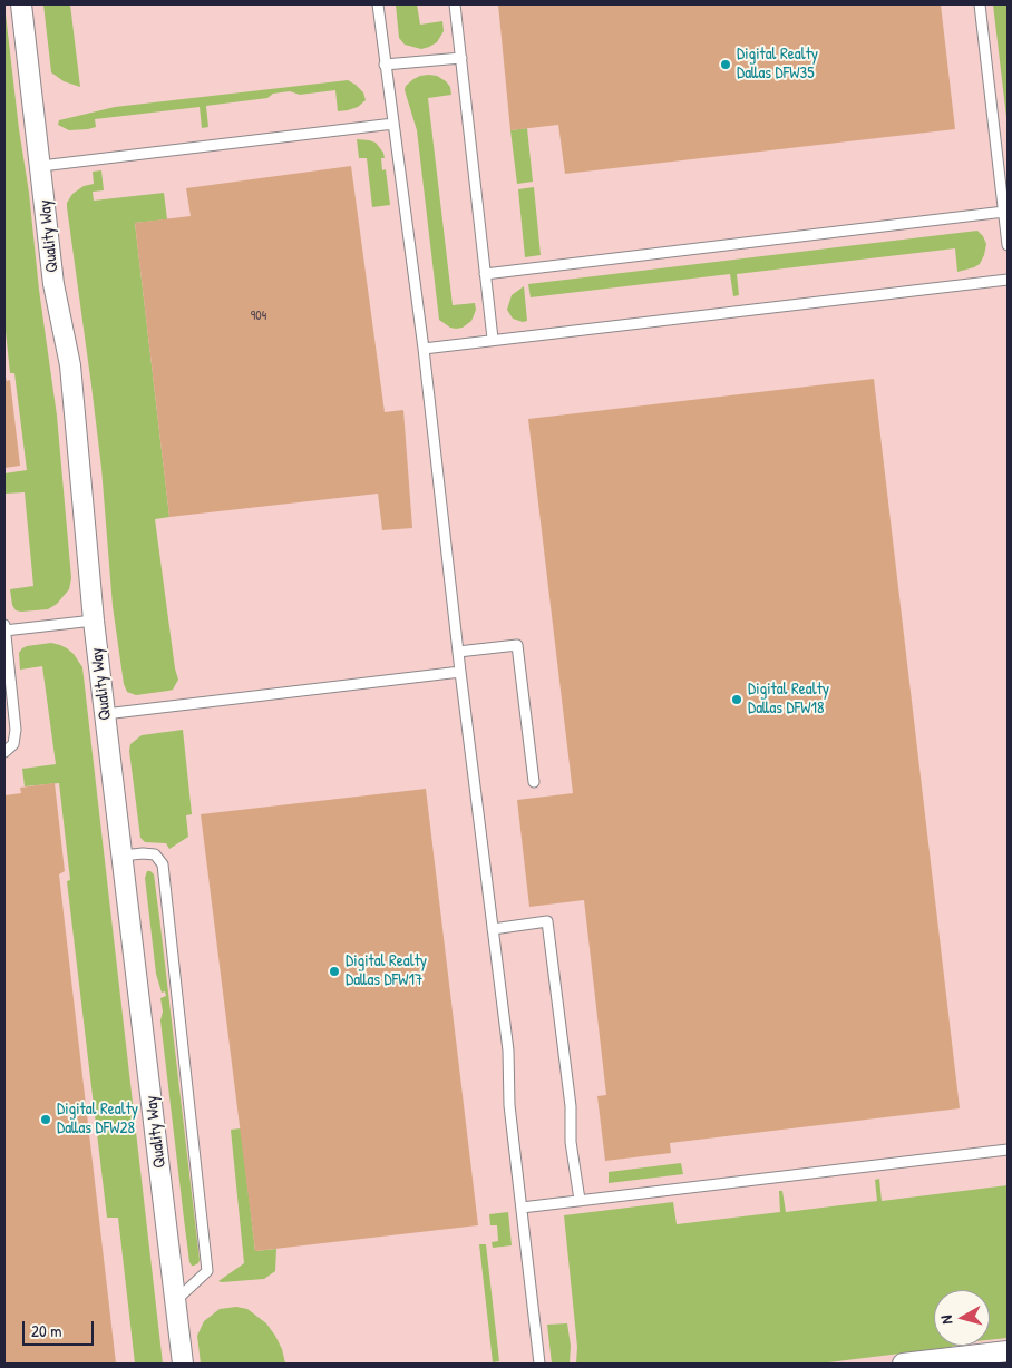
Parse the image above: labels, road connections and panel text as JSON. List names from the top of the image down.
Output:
{
  "streets": {
    "street": ["Quality Way"]
  },
  "places": [
    "Digital Realty Dallas DFW35",
    "Digital Realty Dallas DFW18",
    "Digital Realty Dallas DFW17",
    "Digital Realty Dallas DFW28"
  ],
  "house_numbers": ["904"],
  "scale_bar": "20 m",
  "north": "left"
}
